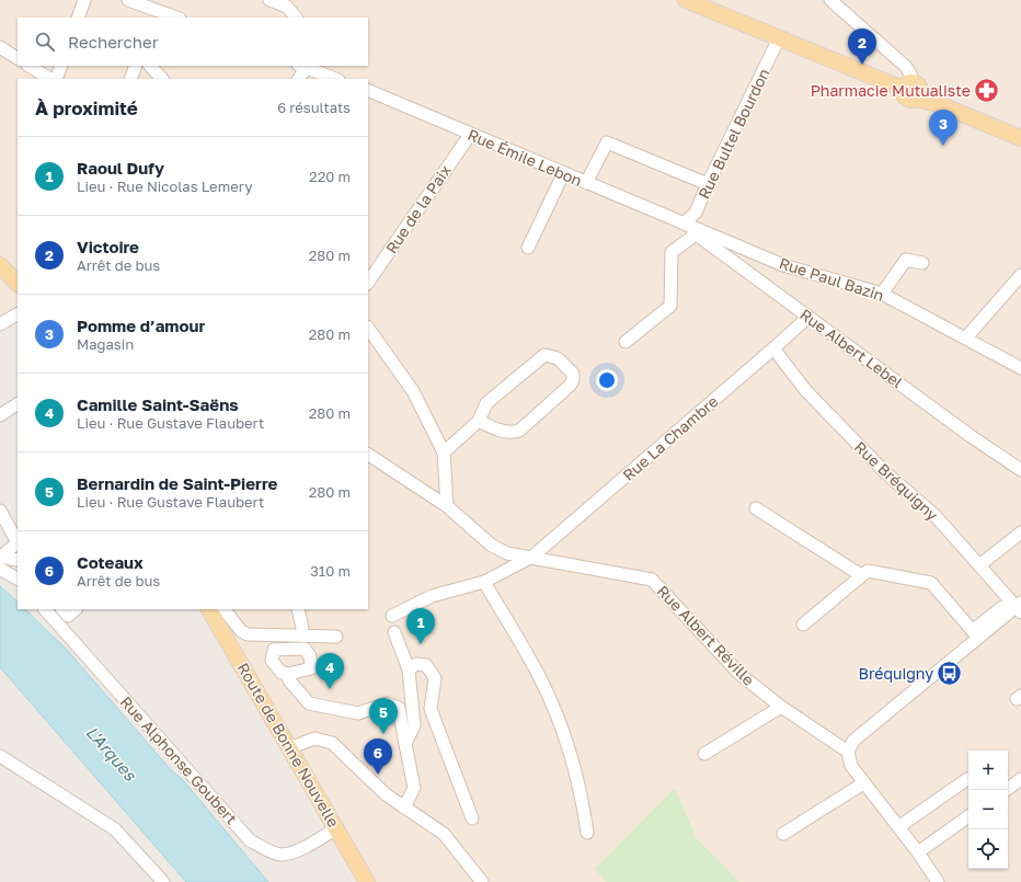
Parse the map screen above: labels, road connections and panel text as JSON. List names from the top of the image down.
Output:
{
  "streets": {
    "main road": ["Route de Bonne Nouvelle"],
    "street": [
      "Rue Bultel Bourdon",
      "Rue Émile Lebon",
      "Rue de la Paix",
      "Rue Paul Bazin",
      "Rue Albert Lebel",
      "Rue La Chambre",
      "Rue Bréquigny",
      "Rue Albert Réville",
      "Rue Alphonse Goubert"
    ]
  },
  "crossings": [
    ["Rue Bultel Bourdon", "Rue Émile Lebon"],
    ["Rue Bultel Bourdon", "Rue Paul Bazin"],
    ["Rue Bultel Bourdon", "Rue Albert Lebel"],
    ["Rue Émile Lebon", "Rue de la Paix"],
    ["Rue Émile Lebon", "Rue Paul Bazin"],
    ["Rue Émile Lebon", "Rue Albert Lebel"],
    ["Rue Paul Bazin", "Rue Albert Lebel"],
    ["Rue Albert Lebel", "Rue La Chambre"],
    ["Rue La Chambre", "Rue Bréquigny"],
    ["Rue La Chambre", "Rue Albert Réville"],
    ["Route de Bonne Nouvelle", "Rue Alphonse Goubert"]
  ],
  "water": ["L'Arques"],
  "places": {
    "pharmacy": ["Pharmacie Mutualiste"],
    "bus stop": ["Bréquigny"]
  },
  "page": {
    "search": "Rechercher",
    "pins": [
      "2",
      "3",
      "1",
      "4",
      "5",
      "6"
    ],
    "heading": ["À proximité", "6 résultats"],
    "list": [
      {
        "mark": "1",
        "name": "Raoul Dufy",
        "note": "Lieu · Rue Nicolas Lemery",
        "value": "220 m"
      },
      {
        "mark": "2",
        "name": "Victoire",
        "note": "Arrêt de bus",
        "value": "280 m"
      },
      {
        "mark": "3",
        "name": "Pomme d’amour",
        "note": "Magasin",
        "value": "280 m"
      },
      {
        "mark": "4",
        "name": "Camille Saint-Saëns",
        "note": "Lieu · Rue Gustave Flaubert",
        "value": "280 m"
      },
      {
        "mark": "5",
        "name": "Bernardin de Saint-Pierre",
        "note": "Lieu · Rue Gustave Flaubert",
        "value": "280 m"
      },
      {
        "mark": "6",
        "name": "Coteaux",
        "note": "Arrêt de bus",
        "value": "310 m"
      }
    ],
    "map_buttons": ["+", "−"]
  }
}
